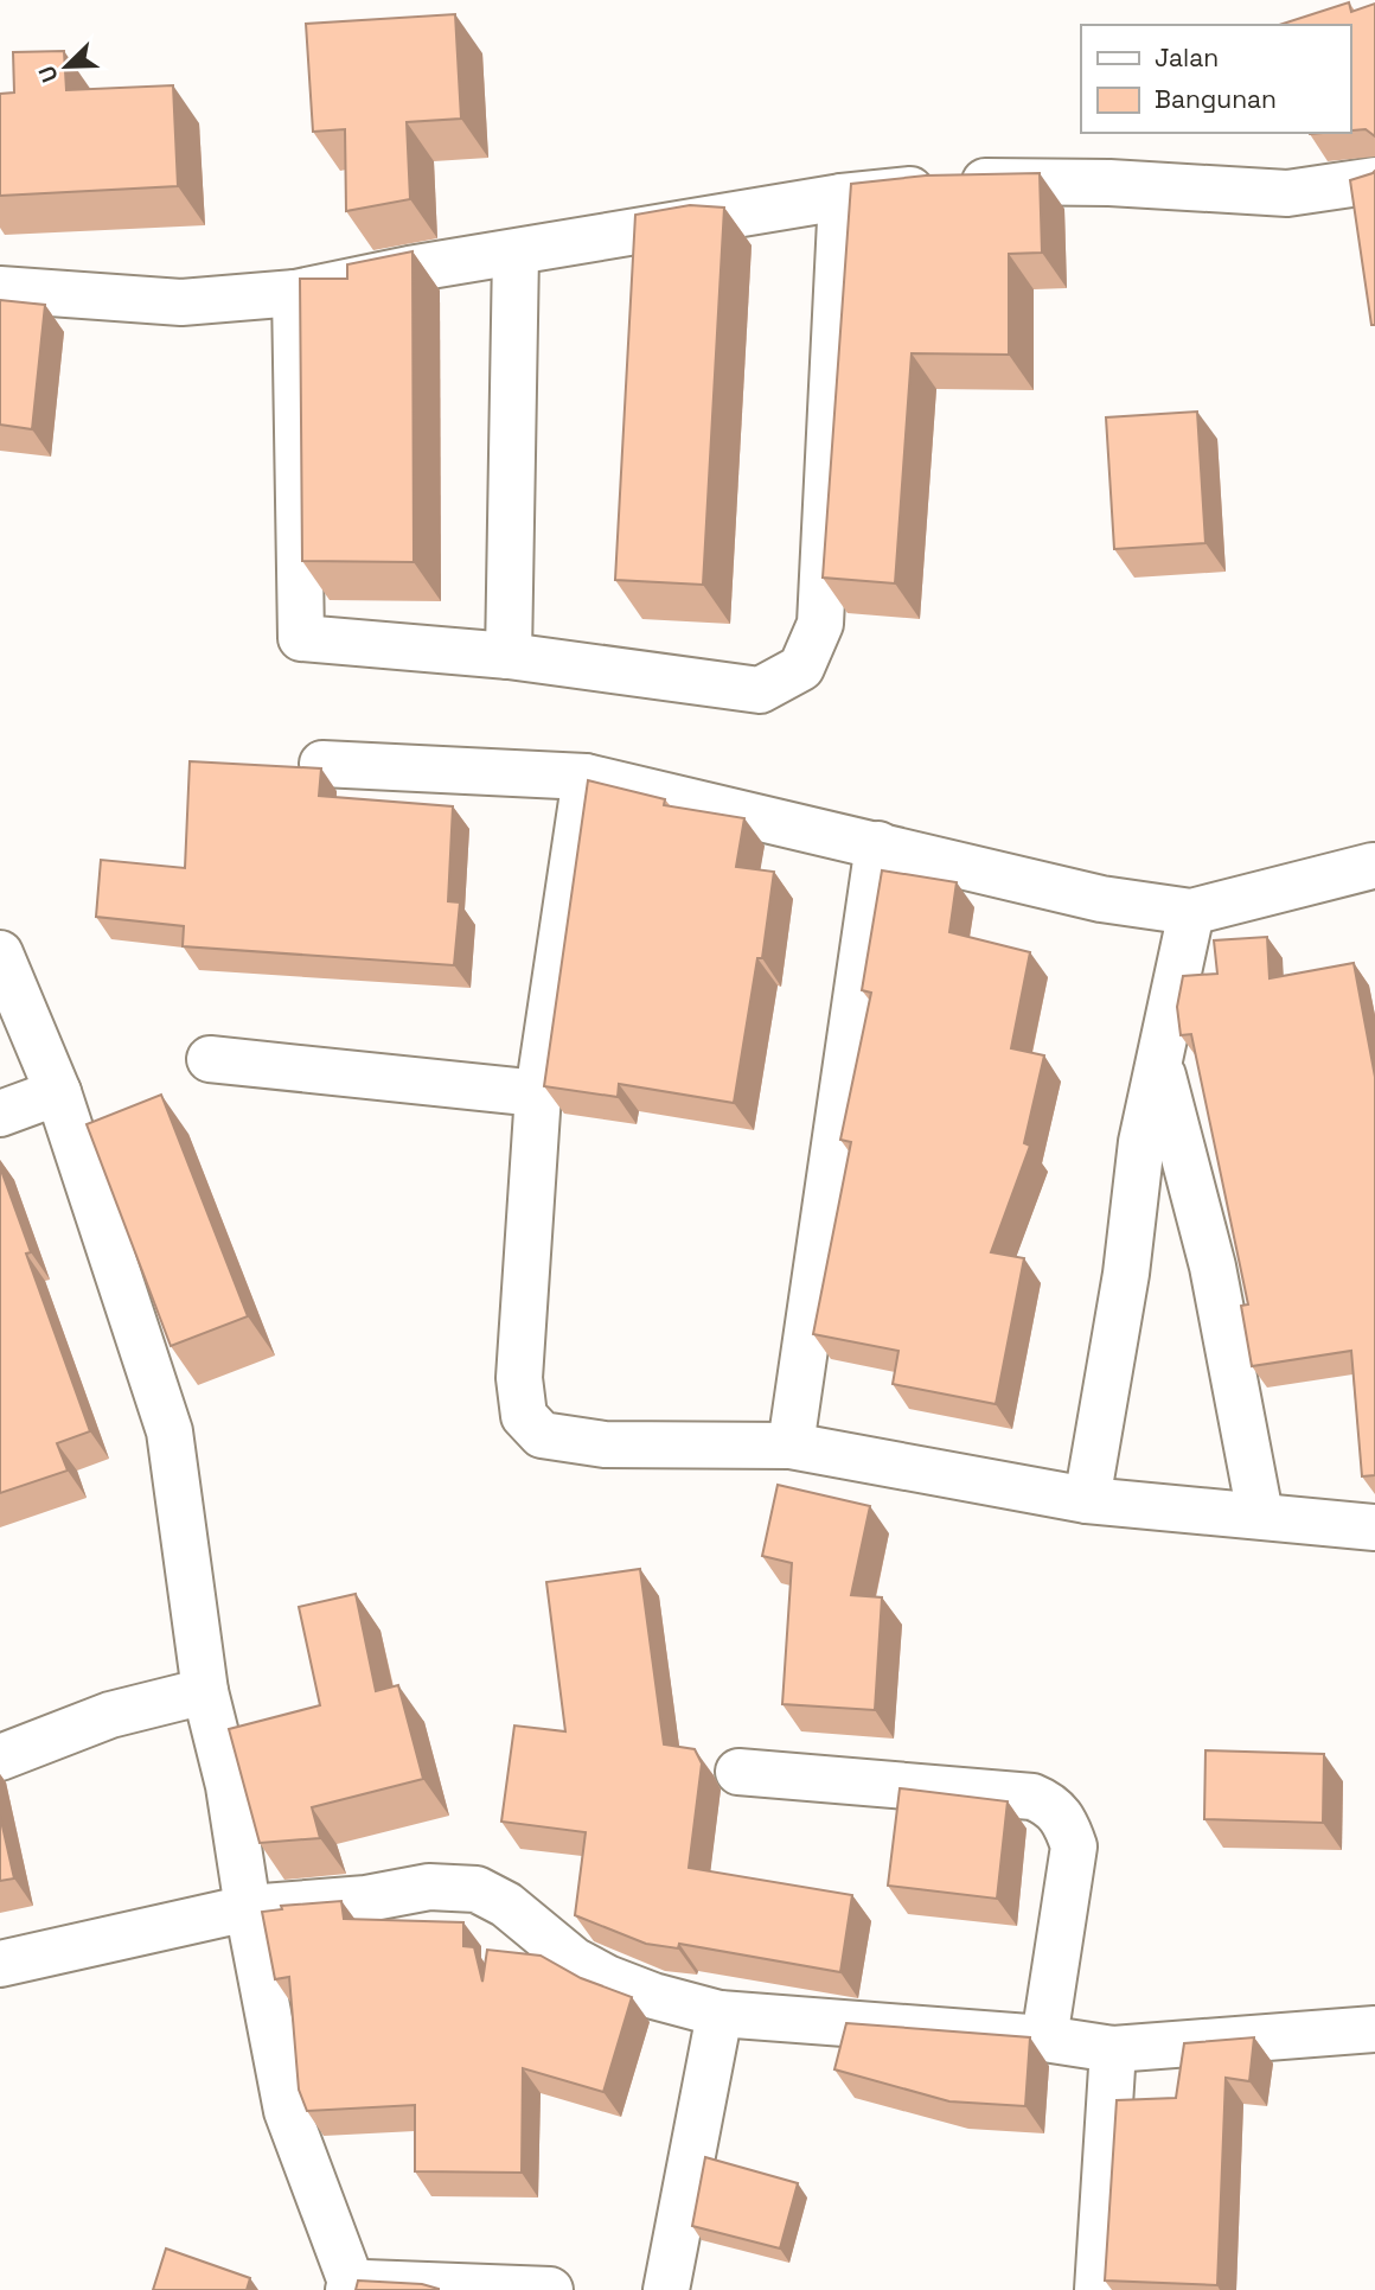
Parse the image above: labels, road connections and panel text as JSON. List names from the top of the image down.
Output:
{
  "legend": ["Jalan", "Bangunan"],
  "north": "bottom left"
}
